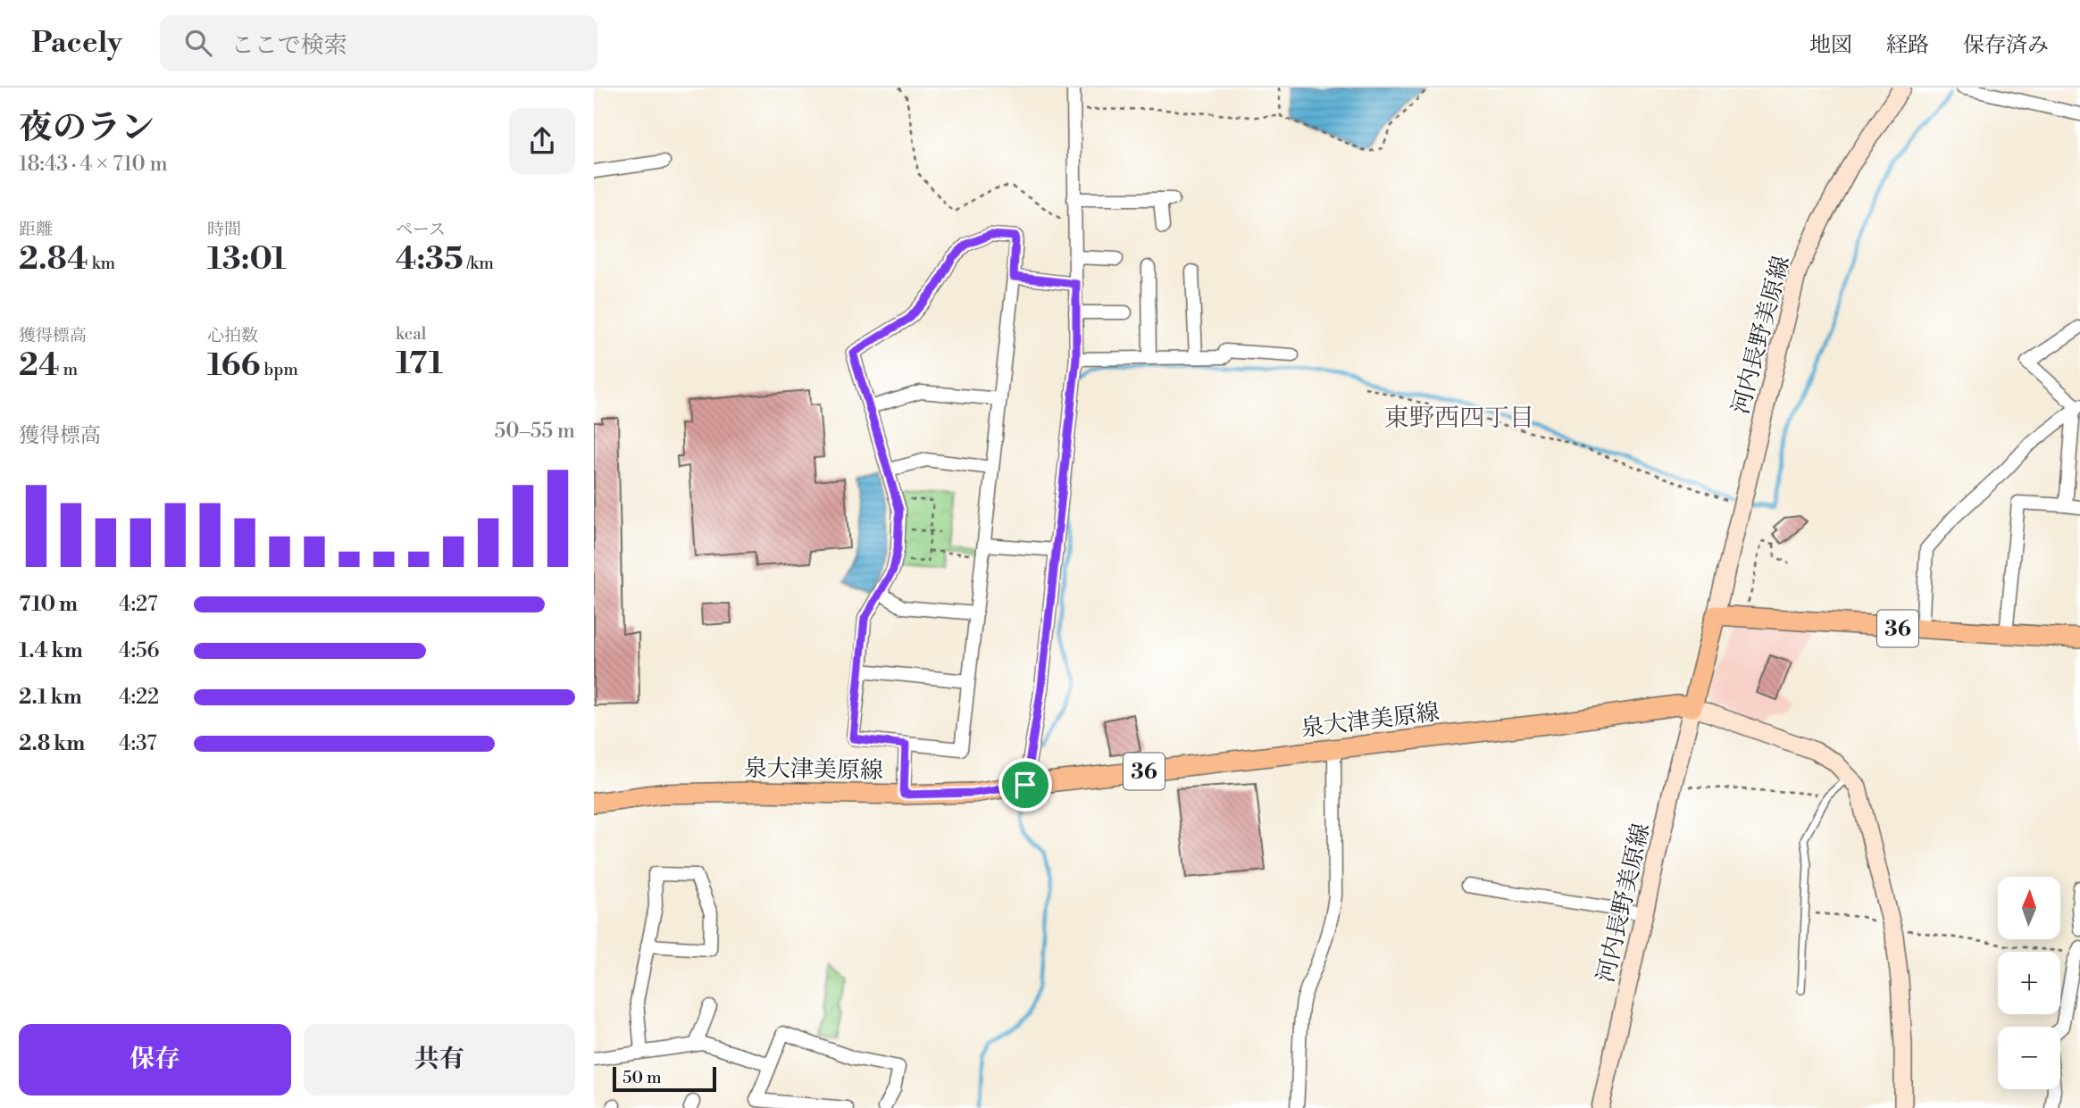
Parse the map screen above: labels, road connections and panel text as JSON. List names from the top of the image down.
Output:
{
  "streets": {
    "main road": ["河内長野美原線", "36", "泉大津美原線"]
  },
  "crossings": [
    ["河内長野美原線", "36"],
    ["河内長野美原線", "泉大津美原線"]
  ],
  "districts": ["東野西四丁目"],
  "scale_bar": "50 m",
  "north": "top",
  "page": {
    "header": "Pacely",
    "search": "ここで検索",
    "nav": ["地図", "経路", "保存済み"],
    "heading": ["夜のラン", "18:43 · 4 × 710 m"],
    "stats": [
      ["距離", "2.84 km"],
      ["時間", "13:01"],
      ["ペース", "4:35 /km"],
      ["獲得標高", "24 m"],
      ["心拍数", "166 bpm"],
      ["kcal", "171"]
    ],
    "chart": ["獲得標高", "50–55 m"],
    "list": [
      {
        "name": "710 m",
        "note": "4:27"
      },
      {
        "name": "1.4 km",
        "note": "4:56"
      },
      {
        "name": "2.1 km",
        "note": "4:22"
      },
      {
        "name": "2.8 km",
        "note": "4:37"
      }
    ],
    "map_buttons": ["+", "−"],
    "buttons": ["保存", "共有"],
    "scale": "50 m"
  }
}
